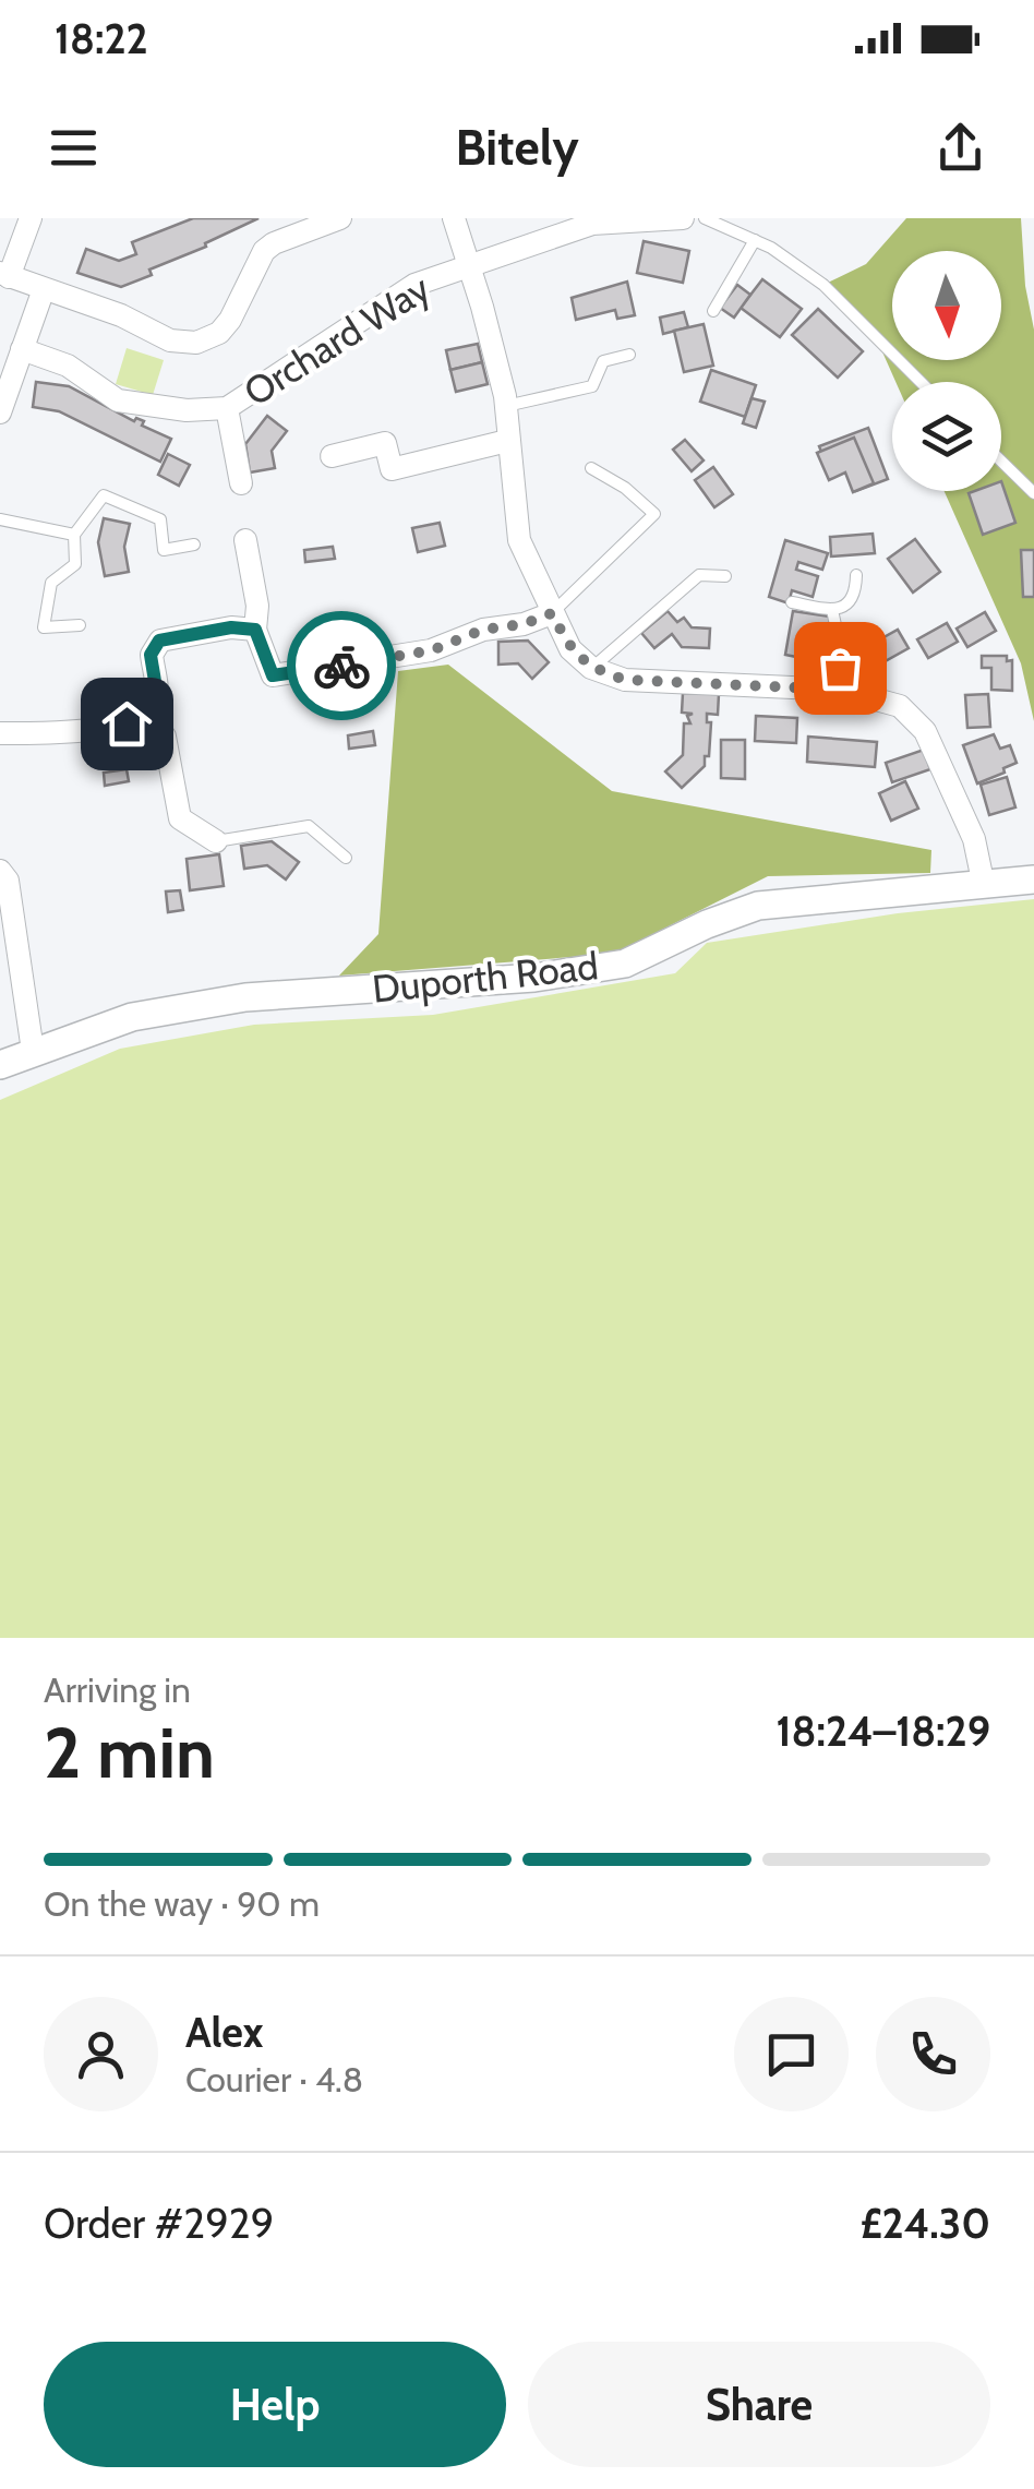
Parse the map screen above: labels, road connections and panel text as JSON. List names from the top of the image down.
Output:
{
  "streets": {
    "street": ["Orchard Way", "Duporth Road"]
  },
  "north": "bottom",
  "page": {
    "status": "18:22",
    "header": "Bitely",
    "heading": ["2 min", "Arriving in", "18:24–18:29"],
    "panel": [
      "Alex",
      "Courier · 4.8",
      "Order #2929",
      "£24.30"
    ],
    "bar": "On the way · 90 m",
    "buttons": ["Help", "Share"]
  }
}
